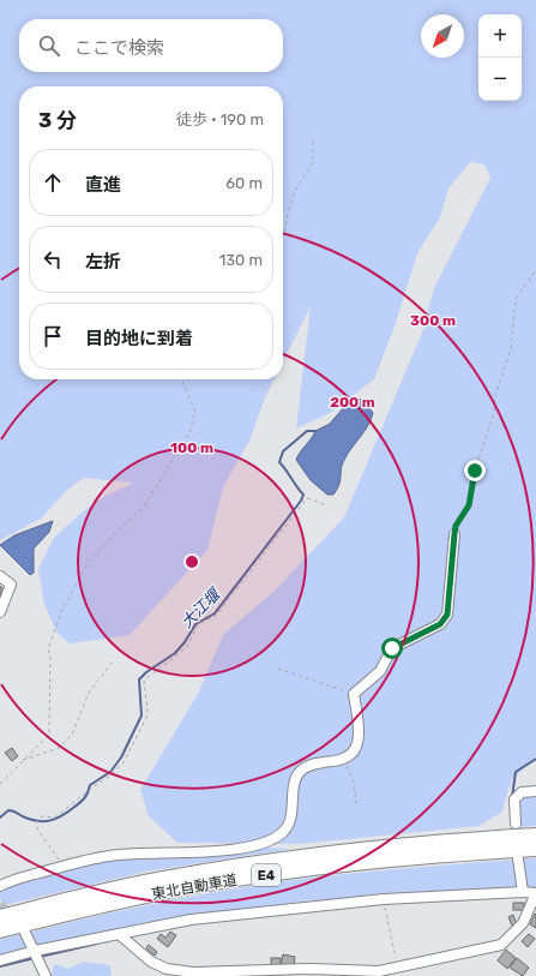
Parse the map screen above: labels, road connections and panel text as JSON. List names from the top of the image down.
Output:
{
  "streets": {
    "highway": ["E4", "東北自動車道"]
  },
  "water": ["大江堰"],
  "north": "bottom left",
  "page": {
    "map_buttons": ["+", "−"],
    "search": "ここで検索",
    "heading": ["3 分", "徒歩 · 190 m"],
    "list": [
      ["直進", "60 m"],
      ["左折", "130 m"],
      "目的地に到着"
    ]
  },
  "rings": ["300 m", "200 m", "100 m"]
}
